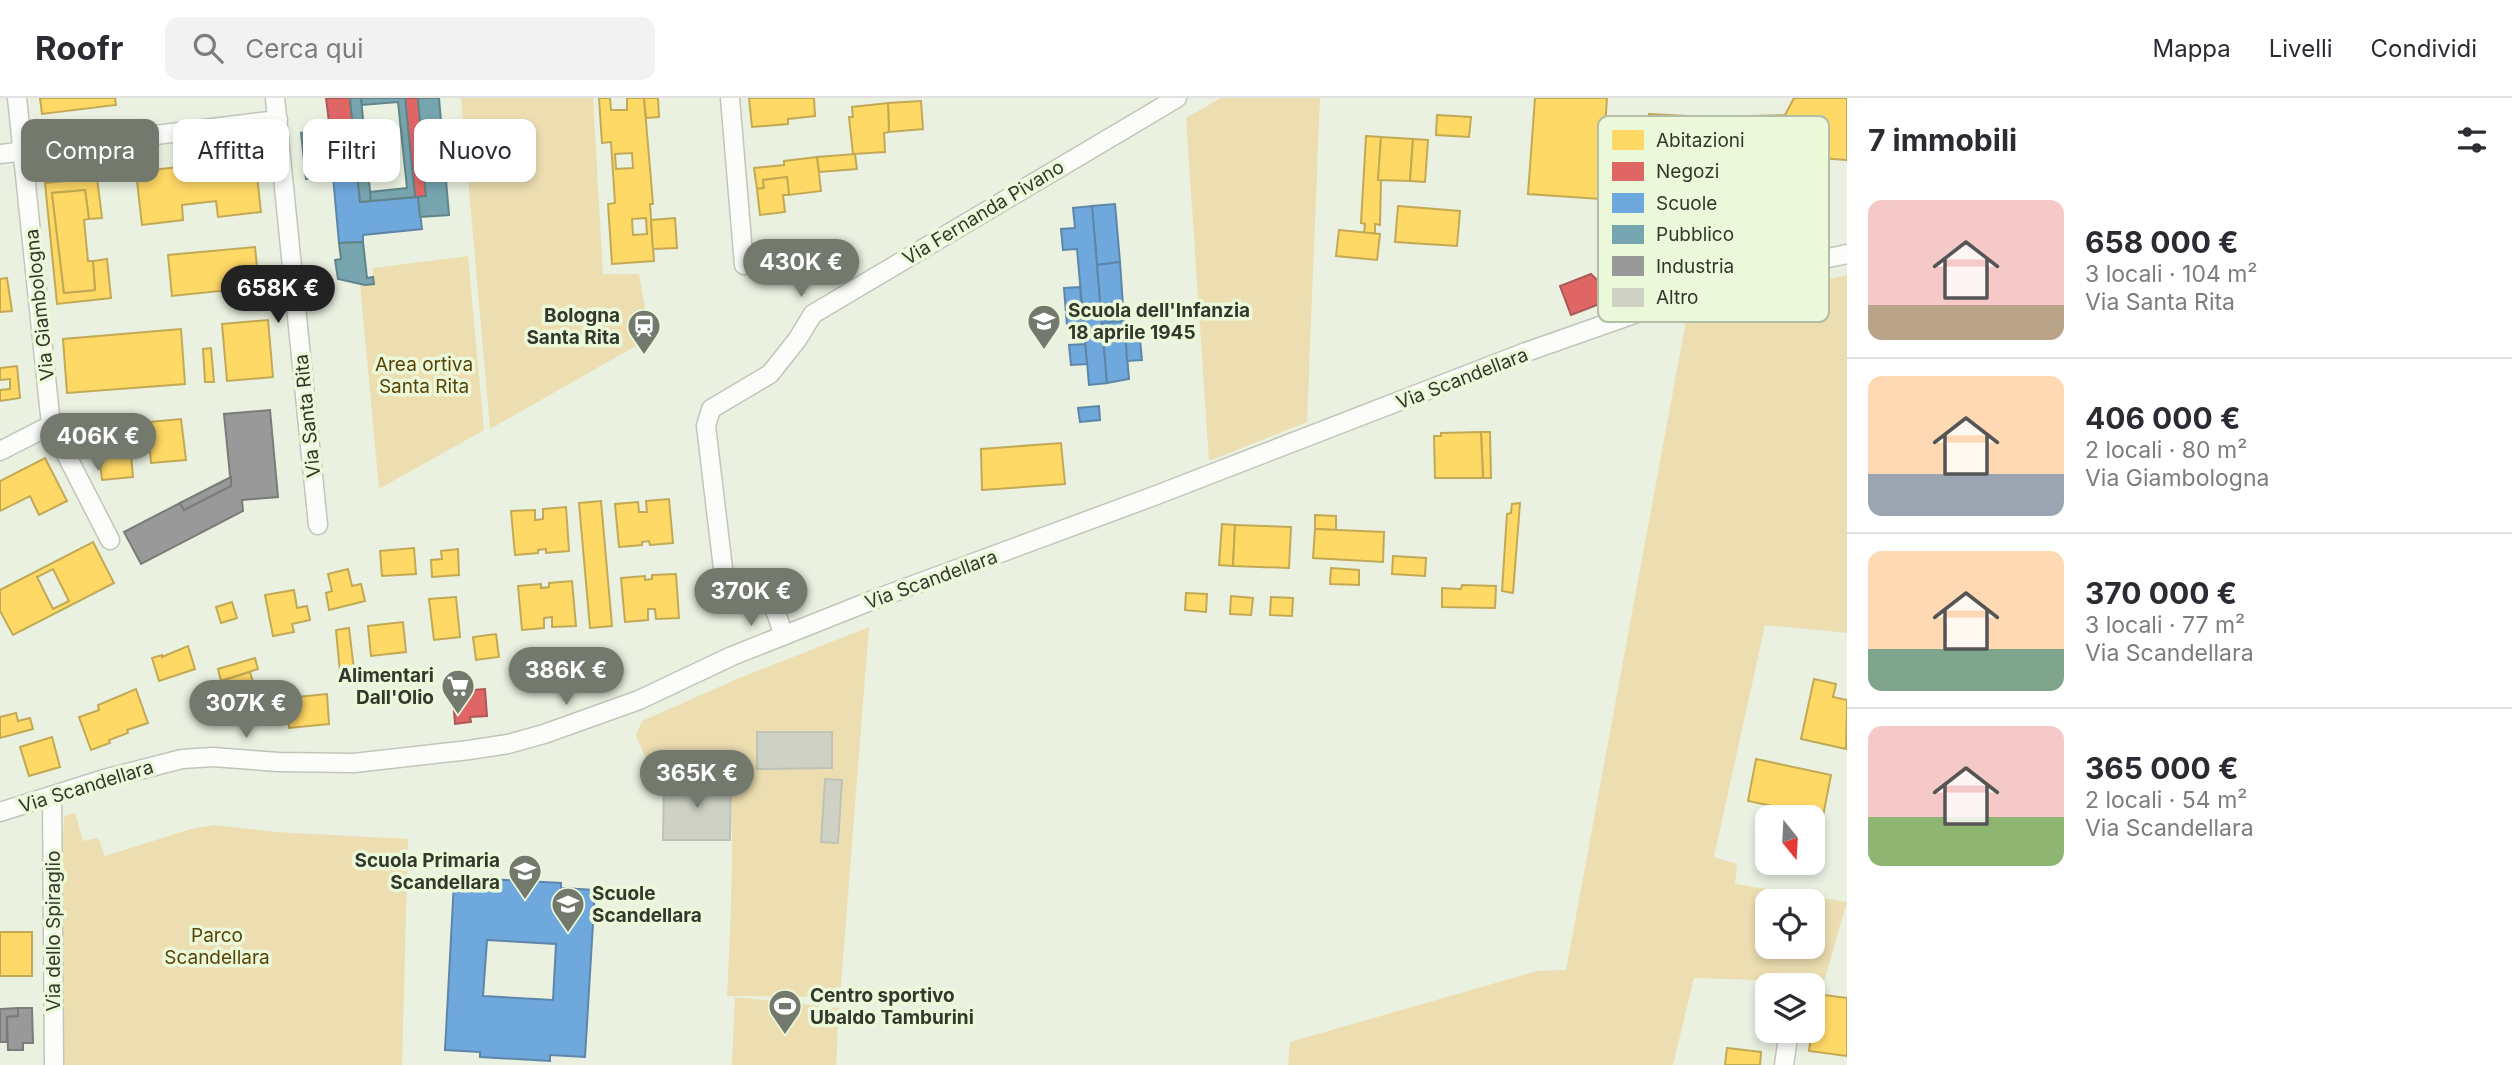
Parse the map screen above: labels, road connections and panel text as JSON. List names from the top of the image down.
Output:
{
  "streets": {
    "street": [
      "Via Fernanda Pivano",
      "Via Giambologna",
      "Via Scandellara",
      "Via Santa Rita",
      "Via dello Spiraglio"
    ]
  },
  "crossings": [
    ["Via Fernanda Pivano", "Via Scandellara"],
    ["Via Scandellara", "Via dello Spiraglio"]
  ],
  "parks": ["Area ortiva Santa Rita", "Parco Scandellara"],
  "places": {
    "school or university": ["Scuola dell'Infanzia 18 aprile 1945", "Scuola Primaria Scandellara", "Scuole Scandellara"],
    "station": ["Bologna Santa Rita"],
    "supermarket": ["Alimentari Dall'Olio"],
    "sports": ["Centro sportivo Ubaldo Tamburini"]
  },
  "legend": [
    "Abitazioni",
    "Negozi",
    "Scuole",
    "Pubblico",
    "Industria",
    "Altro"
  ],
  "north": "bottom",
  "page": {
    "header": "Roofr",
    "search": "Cerca qui",
    "nav": ["Mappa", "Livelli", "Condividi"],
    "heading": "7 immobili",
    "chip": [
      "Compra",
      "Affitta",
      "Filtri",
      "Nuovo"
    ],
    "list": [
      {
        "name": "658 000 €",
        "note": "3 locali · 104 m² · Via Santa Rita"
      },
      {
        "name": "406 000 €",
        "note": "2 locali · 80 m² · Via Giambologna"
      },
      {
        "name": "370 000 €",
        "note": "3 locali · 77 m² · Via Scandellara"
      },
      {
        "name": "365 000 €",
        "note": "2 locali · 54 m² · Via Scandellara"
      }
    ],
    "price": [
      "430K €",
      "658K €",
      "406K €",
      "370K €",
      "386K €",
      "307K €",
      "365K €"
    ]
  }
}
